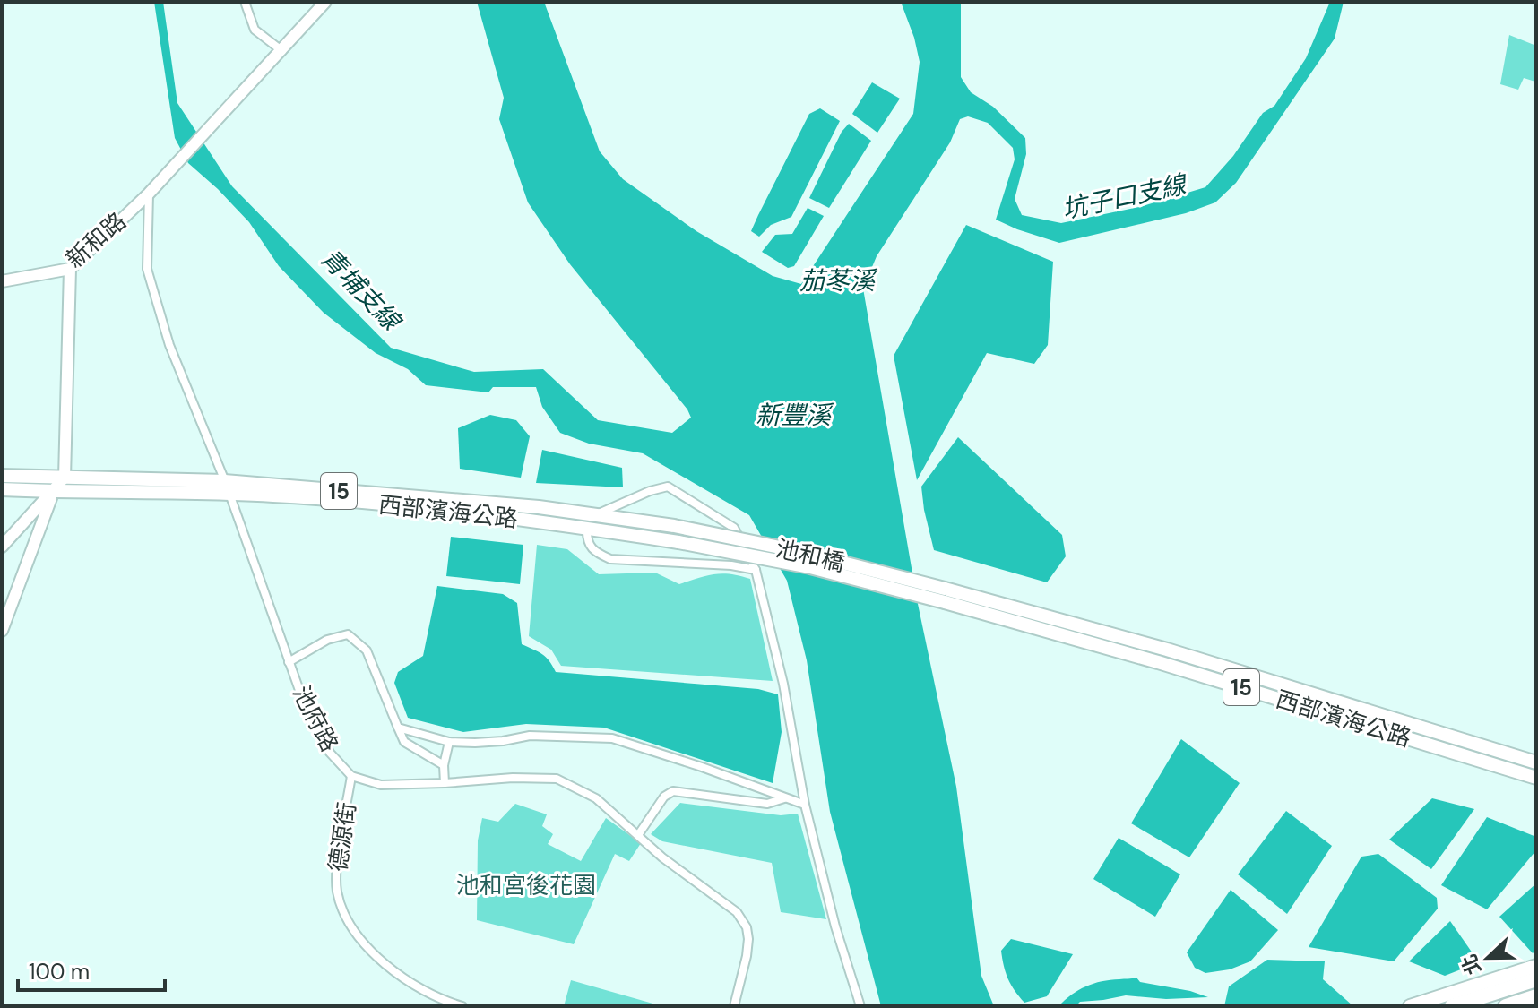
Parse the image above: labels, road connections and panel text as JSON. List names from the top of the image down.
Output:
{
  "streets": {
    "main road": ["15", "西部濱海公路", "池和橋"],
    "street": ["新和路", "池府路", "德源街"]
  },
  "crossings": [
    ["新和路", "池府路"],
    ["西部濱海公路", "池和橋"],
    ["西部濱海公路", "池府路"],
    ["池府路", "德源街"]
  ],
  "water": [
    "坑子口支線",
    "茄苳溪",
    "青埔支線",
    "新豐溪"
  ],
  "parks": ["池和宮後花園"],
  "scale_bar": "100 m",
  "north": "left"
}
